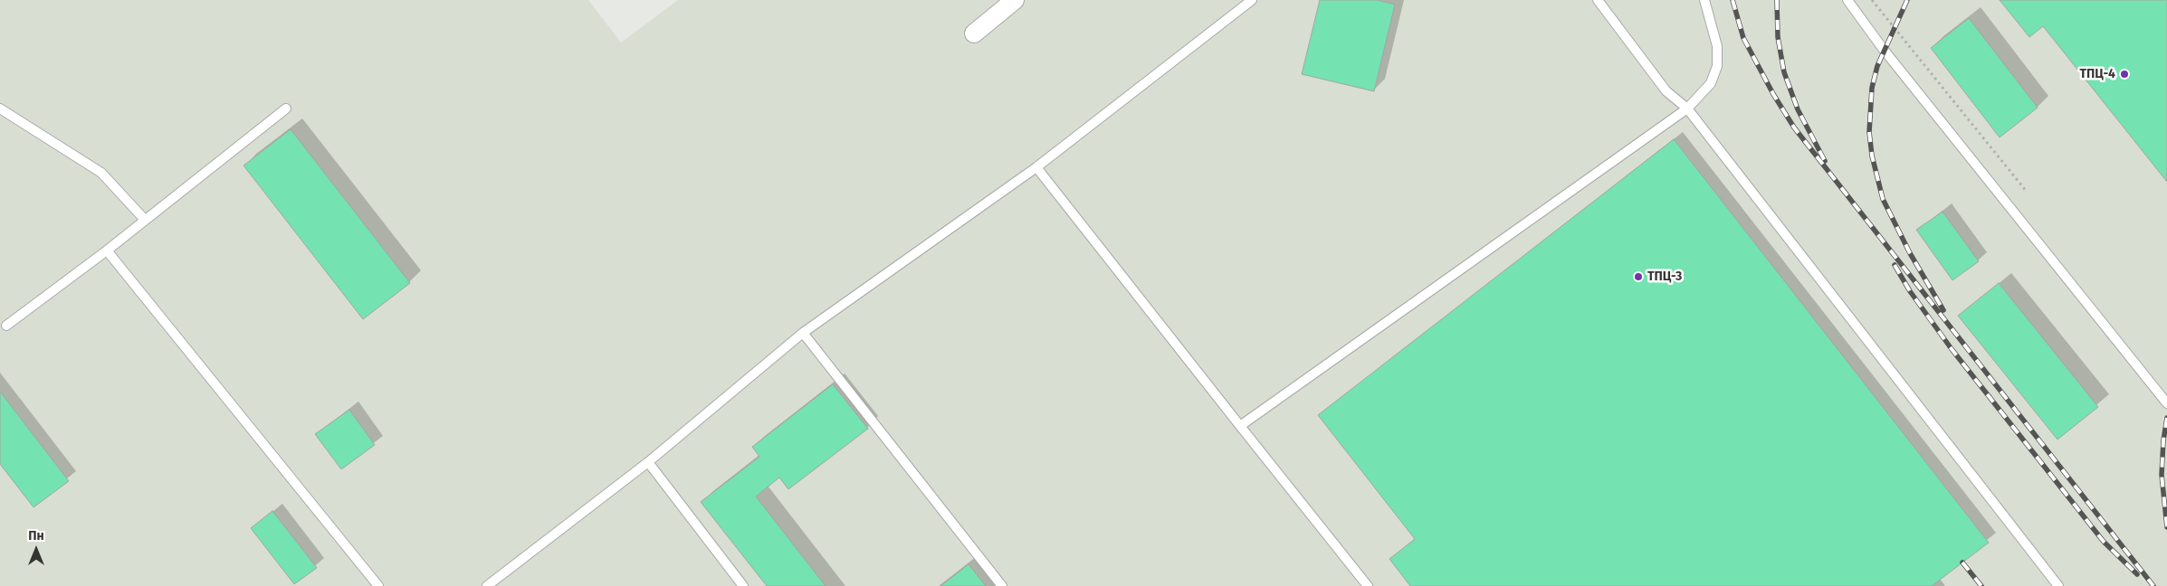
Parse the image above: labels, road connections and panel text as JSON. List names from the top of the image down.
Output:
{
  "places": ["ТПЦ-4", "ТПЦ-3"],
  "north": "top"
}
